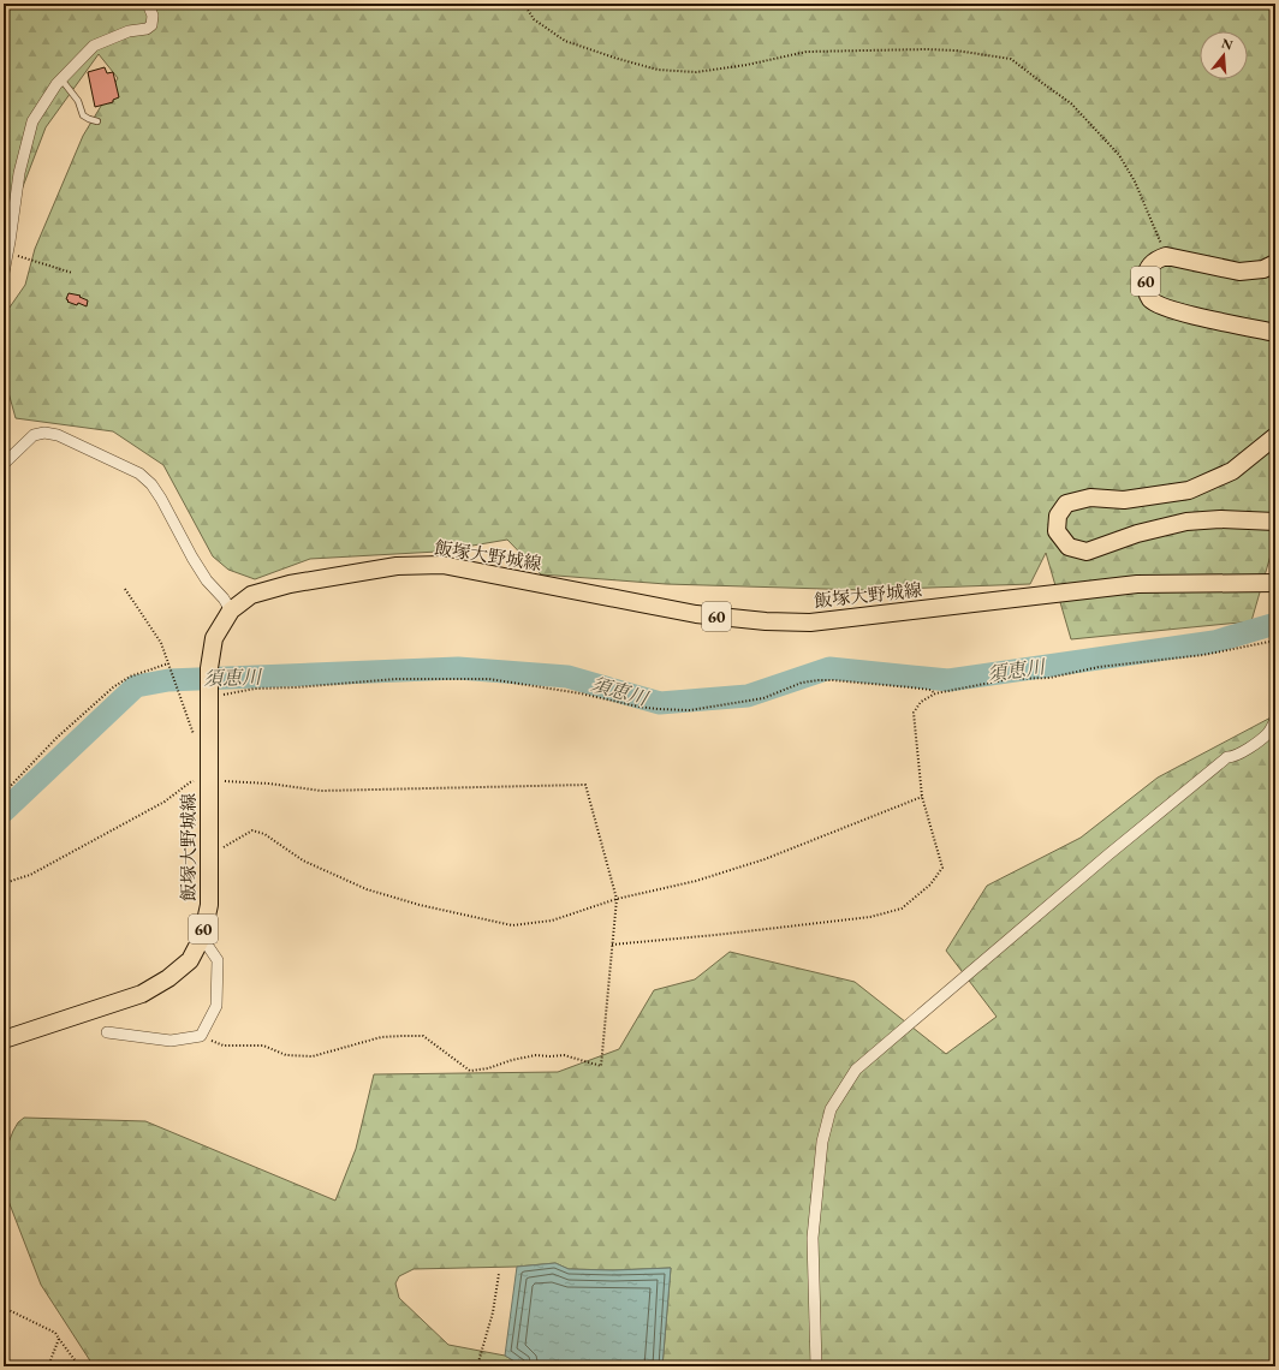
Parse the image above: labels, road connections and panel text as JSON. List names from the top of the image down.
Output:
{
  "streets": {
    "main road": ["60", "飯塚大野城線"]
  },
  "water": ["須恵川"],
  "north": "top"
}
